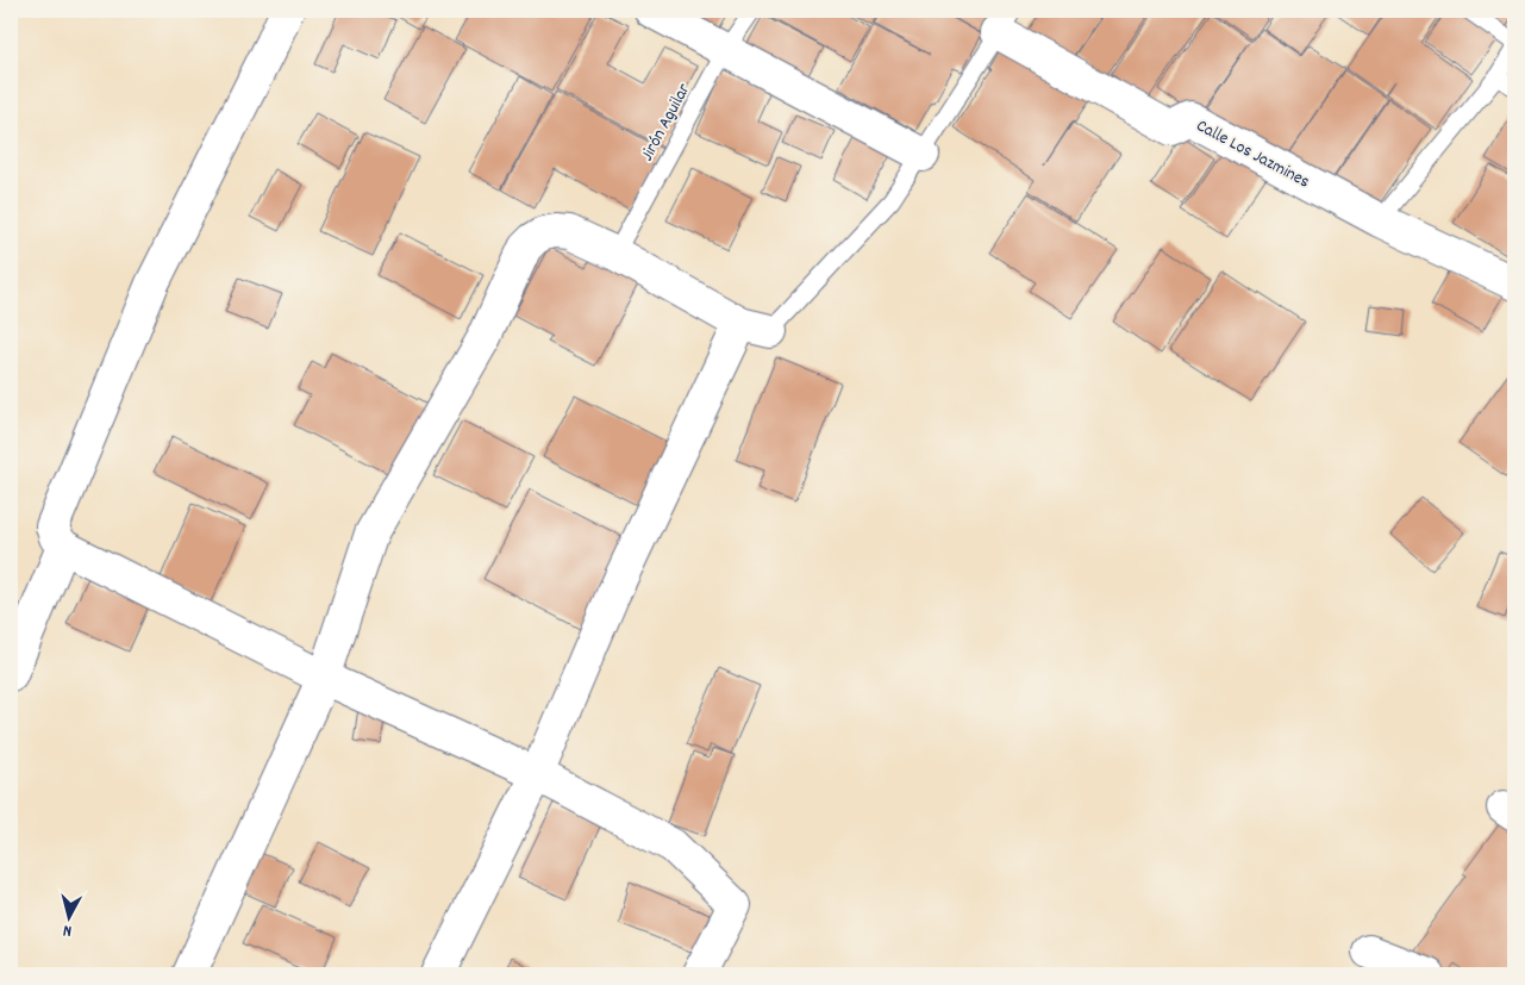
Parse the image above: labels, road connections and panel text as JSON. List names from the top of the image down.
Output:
{
  "streets": {
    "street": ["Calle Los Jazmines"],
    "lane": ["Jirón Aguilar"]
  },
  "north": "bottom"
}
